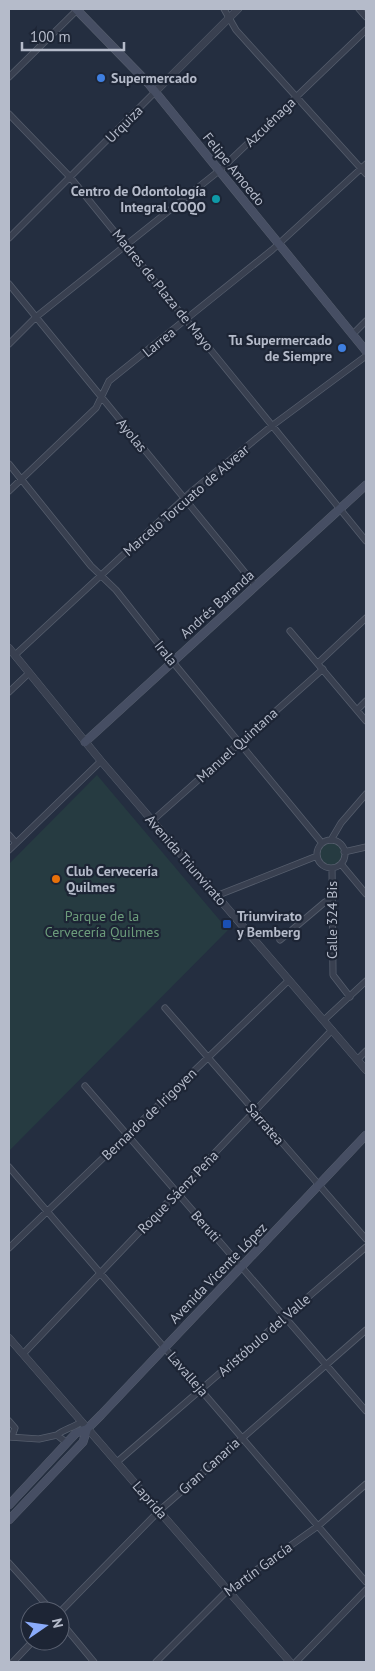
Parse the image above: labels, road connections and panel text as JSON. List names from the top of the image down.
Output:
{
  "streets": {
    "main road": ["Felipe Amoedo", "Andrés Baranda", "Avenida Vicente López"],
    "street": [
      "Azcuénaga",
      "Urquiza",
      "Madres de Plaza de Mayo",
      "Larrea",
      "Ayolas",
      "Marcelo Torcuato de Alvear",
      "Irala",
      "Manuel Quintana",
      "Avenida Triunvirato",
      "Calle 324 Bis",
      "Bernardo de Irigoyen",
      "Sarratea",
      "Roque Sáenz Peña",
      "Beruti",
      "Aristóbulo del Valle",
      "Lavalleja",
      "Gran Canaria",
      "Laprida",
      "Martín García"
    ]
  },
  "crossings": [
    ["Azcuénaga", "Felipe Amoedo"],
    ["Azcuénaga", "Madres de Plaza de Mayo"],
    ["Azcuénaga", "Ayolas"],
    ["Urquiza", "Felipe Amoedo"],
    ["Urquiza", "Madres de Plaza de Mayo"],
    ["Felipe Amoedo", "Larrea"],
    ["Madres de Plaza de Mayo", "Larrea"],
    ["Madres de Plaza de Mayo", "Marcelo Torcuato de Alvear"],
    ["Madres de Plaza de Mayo", "Andrés Baranda"],
    ["Larrea", "Ayolas"],
    ["Larrea", "Irala"],
    ["Ayolas", "Marcelo Torcuato de Alvear"],
    ["Ayolas", "Andrés Baranda"],
    ["Marcelo Torcuato de Alvear", "Irala"],
    ["Marcelo Torcuato de Alvear", "Avenida Triunvirato"],
    ["Andrés Baranda", "Irala"],
    ["Andrés Baranda", "Avenida Triunvirato"],
    ["Irala", "Manuel Quintana"],
    ["Irala", "Calle 324 Bis"],
    ["Manuel Quintana", "Avenida Triunvirato"],
    ["Avenida Triunvirato", "Bernardo de Irigoyen"],
    ["Avenida Triunvirato", "Roque Sáenz Peña"],
    ["Bernardo de Irigoyen", "Sarratea"],
    ["Bernardo de Irigoyen", "Beruti"],
    ["Bernardo de Irigoyen", "Lavalleja"],
    ["Sarratea", "Roque Sáenz Peña"],
    ["Sarratea", "Avenida Vicente López"],
    ["Roque Sáenz Peña", "Beruti"],
    ["Roque Sáenz Peña", "Lavalleja"],
    ["Roque Sáenz Peña", "Laprida"],
    ["Beruti", "Avenida Vicente López"],
    ["Beruti", "Aristóbulo del Valle"],
    ["Beruti", "Gran Canaria"],
    ["Avenida Vicente López", "Lavalleja"],
    ["Avenida Vicente López", "Laprida"],
    ["Aristóbulo del Valle", "Lavalleja"],
    ["Aristóbulo del Valle", "Laprida"],
    ["Lavalleja", "Gran Canaria"],
    ["Lavalleja", "Martín García"],
    ["Gran Canaria", "Laprida"],
    ["Laprida", "Martín García"]
  ],
  "parks": ["Parque de la Cervecería Quilmes"],
  "places": {
    "other": [
      "Supermercado",
      "Centro de Odontología Integral COQO",
      "Tu Supermercado de Siempre",
      "Club Cervecería Quilmes"
    ],
    "transit": ["Triunvirato y Bemberg"]
  },
  "scale_bar": "100 m",
  "north": "right"
}
